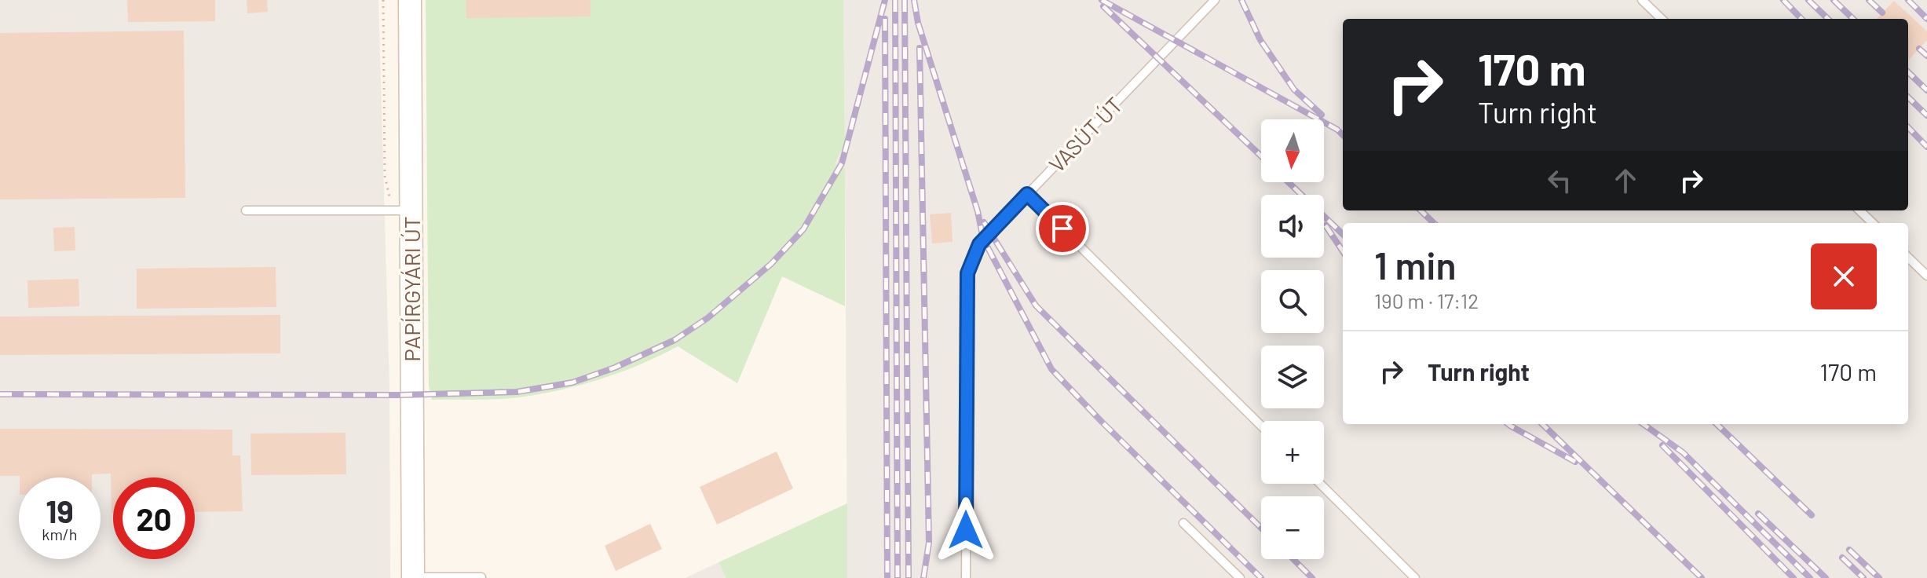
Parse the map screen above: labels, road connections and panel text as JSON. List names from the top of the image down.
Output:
{
  "streets": {
    "street": ["PAPÍRGYÁRI ÚT"],
    "lane": ["VASÚT ÚT"]
  },
  "north": "bottom",
  "page": {
    "turn": ["170 m", "Turn right"],
    "map_buttons": ["+", "−"],
    "heading": ["1 min", "190 m · 17:12"],
    "list": [
      {
        "name": "Turn right",
        "value": "170 m"
      }
    ],
    "speed": "19 km/h",
    "limit": "20"
  }
}
